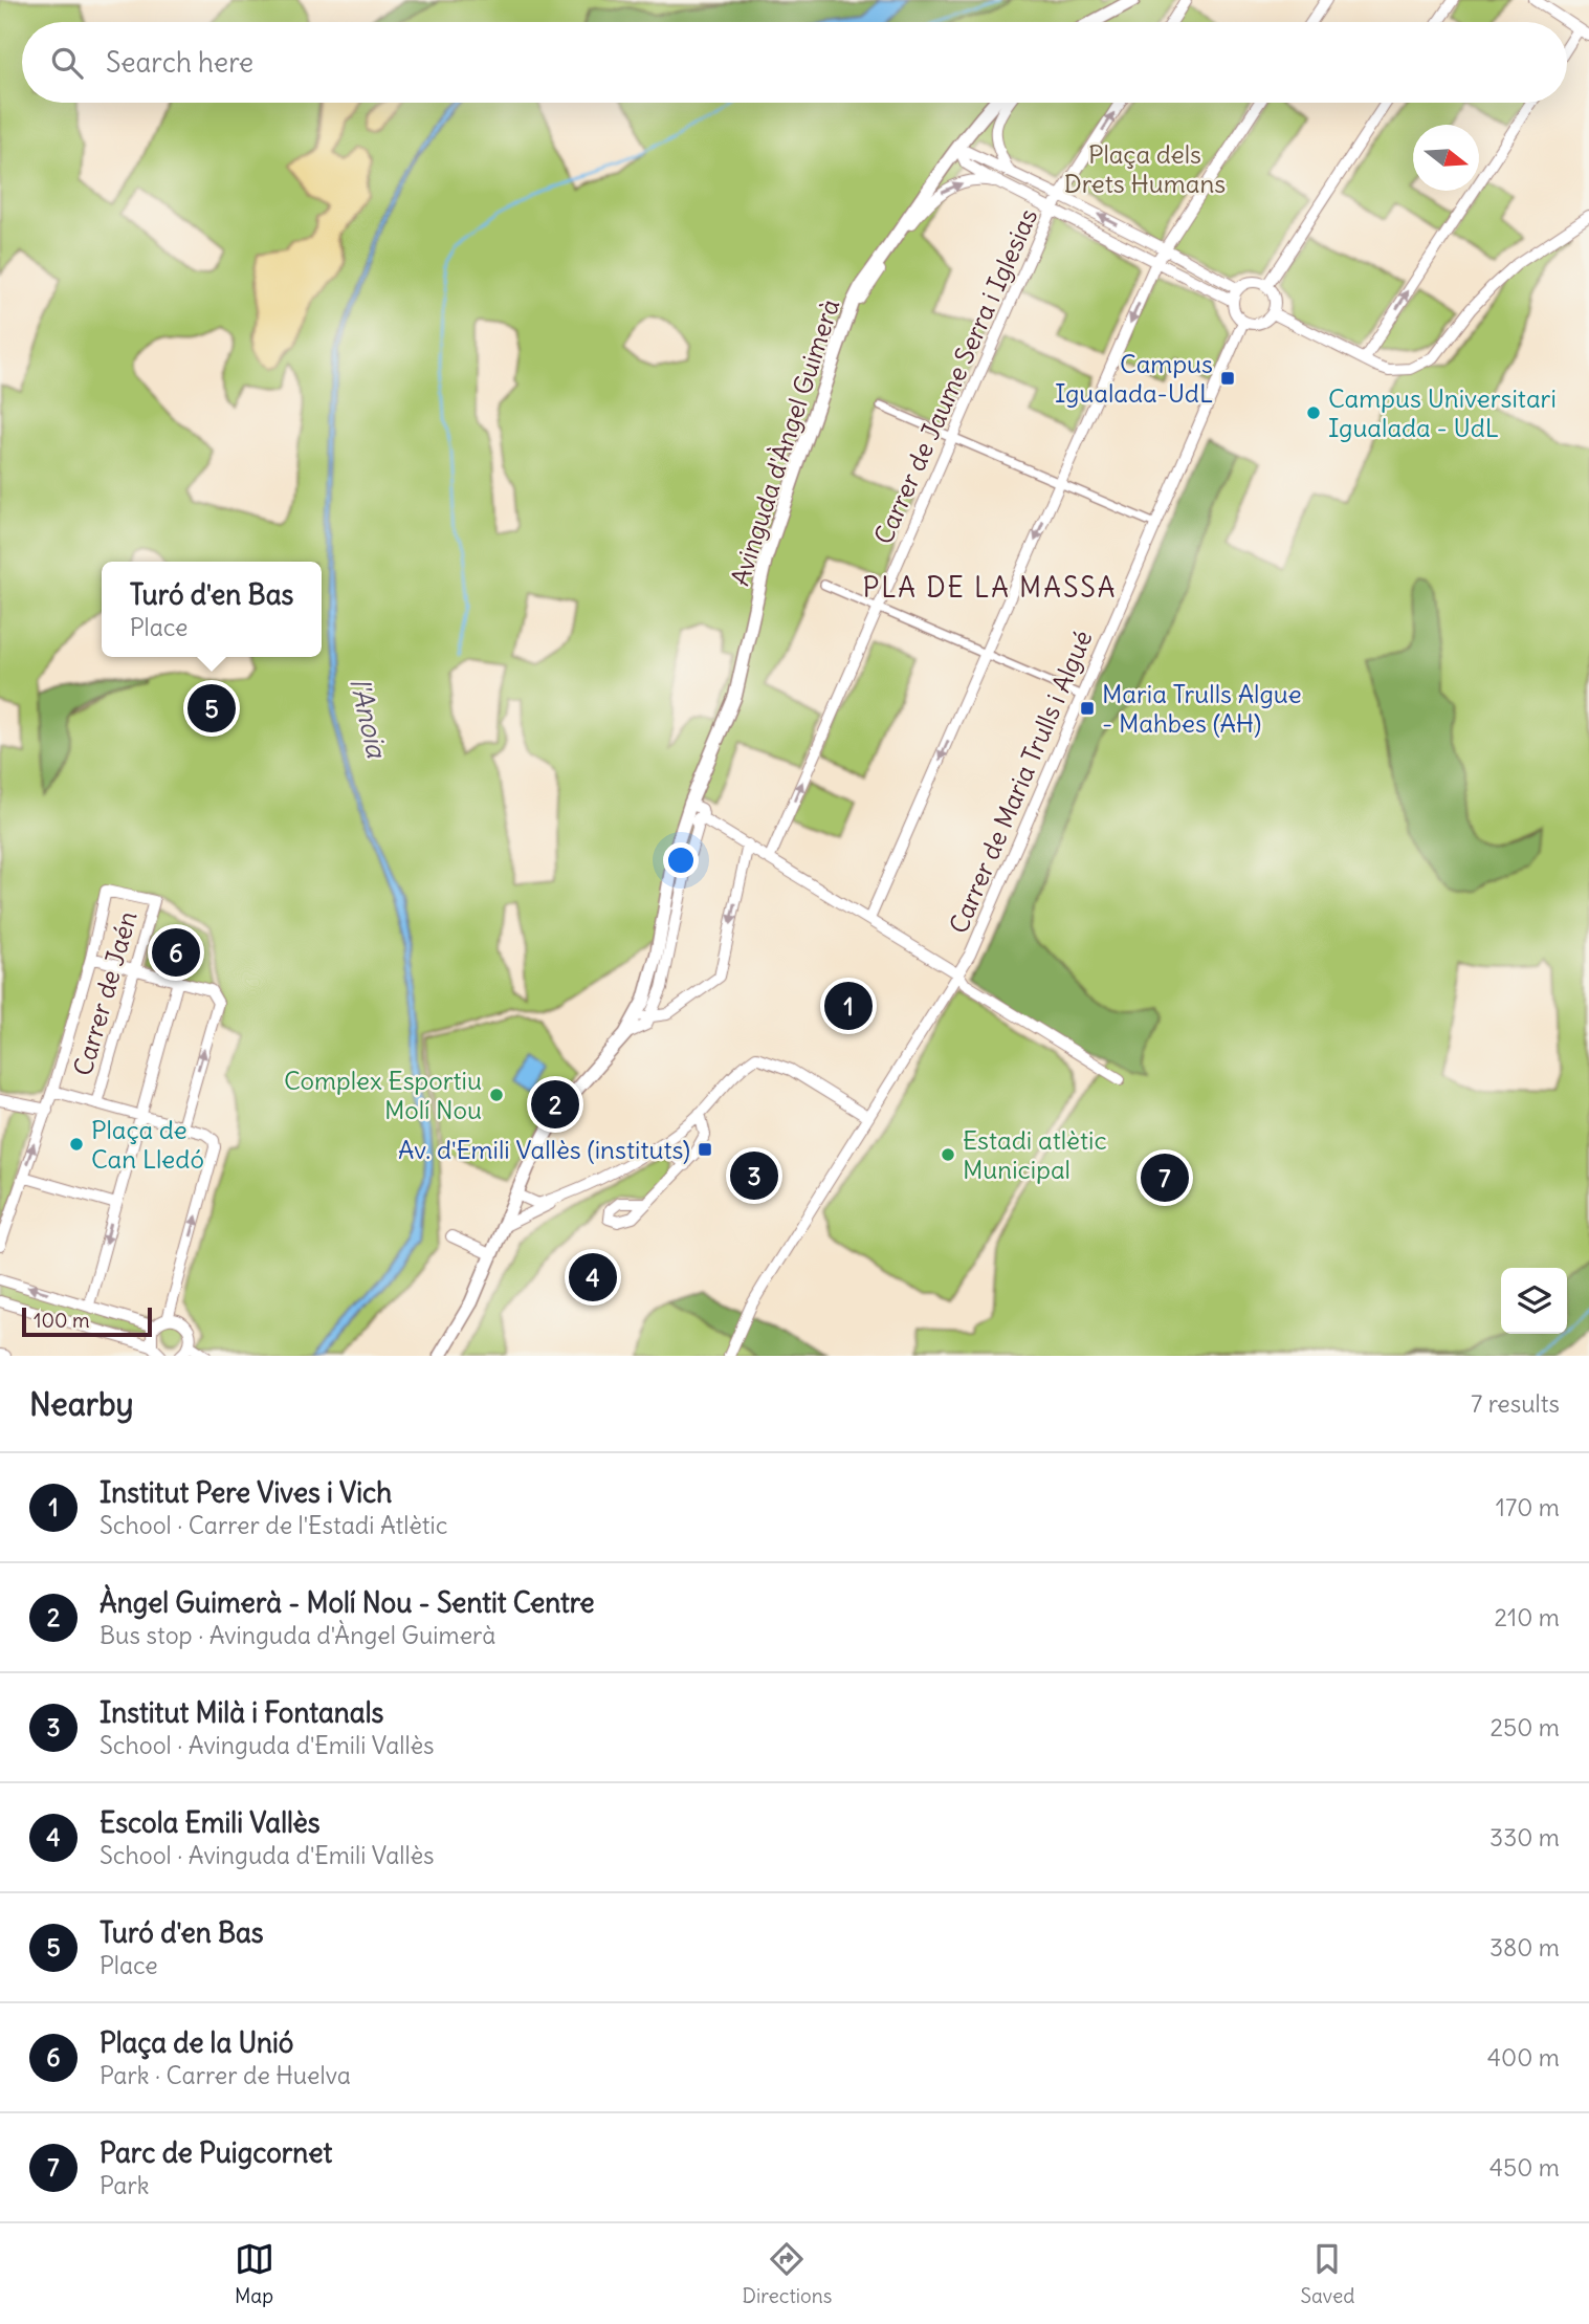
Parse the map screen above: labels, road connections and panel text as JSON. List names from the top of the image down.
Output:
{
  "streets": {
    "street": [
      "Carrer de Jaume Serra i Iglesias",
      "Avinguda d'Àngel Guimerà",
      "Carrer de Maria Trulls i Algué",
      "Carrer de Jaén"
    ]
  },
  "one_way": ["Carrer de Jaume Serra i Iglesias"],
  "districts": ["PLA DE LA MASSA"],
  "water": ["l'Anoia"],
  "parks": ["Plaça dels Drets Humans"],
  "places": {
    "transit": ["Campus Igualada-UdL", "Maria Trulls Algue - Mahbes (AH)", "Av. d'Emili Vallès (instituts)"],
    "other": [
      "Campus Universitari Igualada - UdL",
      "Complex Esportiu Molí Nou",
      "Plaça de Can Lledó",
      "Estadi atlètic Municipal"
    ]
  },
  "scale_bar": "100 m",
  "north": "right",
  "page": {
    "search": "Search here",
    "popup": ["Turó d'en Bas", "Place"],
    "pins": [
      "5",
      "6",
      "1",
      "2",
      "3",
      "7",
      "4"
    ],
    "scale": "100 m",
    "heading": ["Nearby", "7 results"],
    "list": [
      {
        "mark": "1",
        "name": "Institut Pere Vives i Vich",
        "note": "School · Carrer de l'Estadi Atlètic",
        "value": "170 m"
      },
      {
        "mark": "2",
        "name": "Àngel Guimerà - Molí Nou - Sentit Centre",
        "note": "Bus stop · Avinguda d'Àngel Guimerà",
        "value": "210 m"
      },
      {
        "mark": "3",
        "name": "Institut Milà i Fontanals",
        "note": "School · Avinguda d'Emili Vallès",
        "value": "250 m"
      },
      {
        "mark": "4",
        "name": "Escola Emili Vallès",
        "note": "School · Avinguda d'Emili Vallès",
        "value": "330 m"
      },
      {
        "mark": "5",
        "name": "Turó d'en Bas",
        "note": "Place",
        "value": "380 m"
      },
      {
        "mark": "6",
        "name": "Plaça de la Unió",
        "note": "Park · Carrer de Huelva",
        "value": "400 m"
      },
      {
        "mark": "7",
        "name": "Parc de Puigcornet",
        "note": "Park",
        "value": "450 m"
      }
    ],
    "nav": ["Map", "Directions", "Saved"]
  }
}
